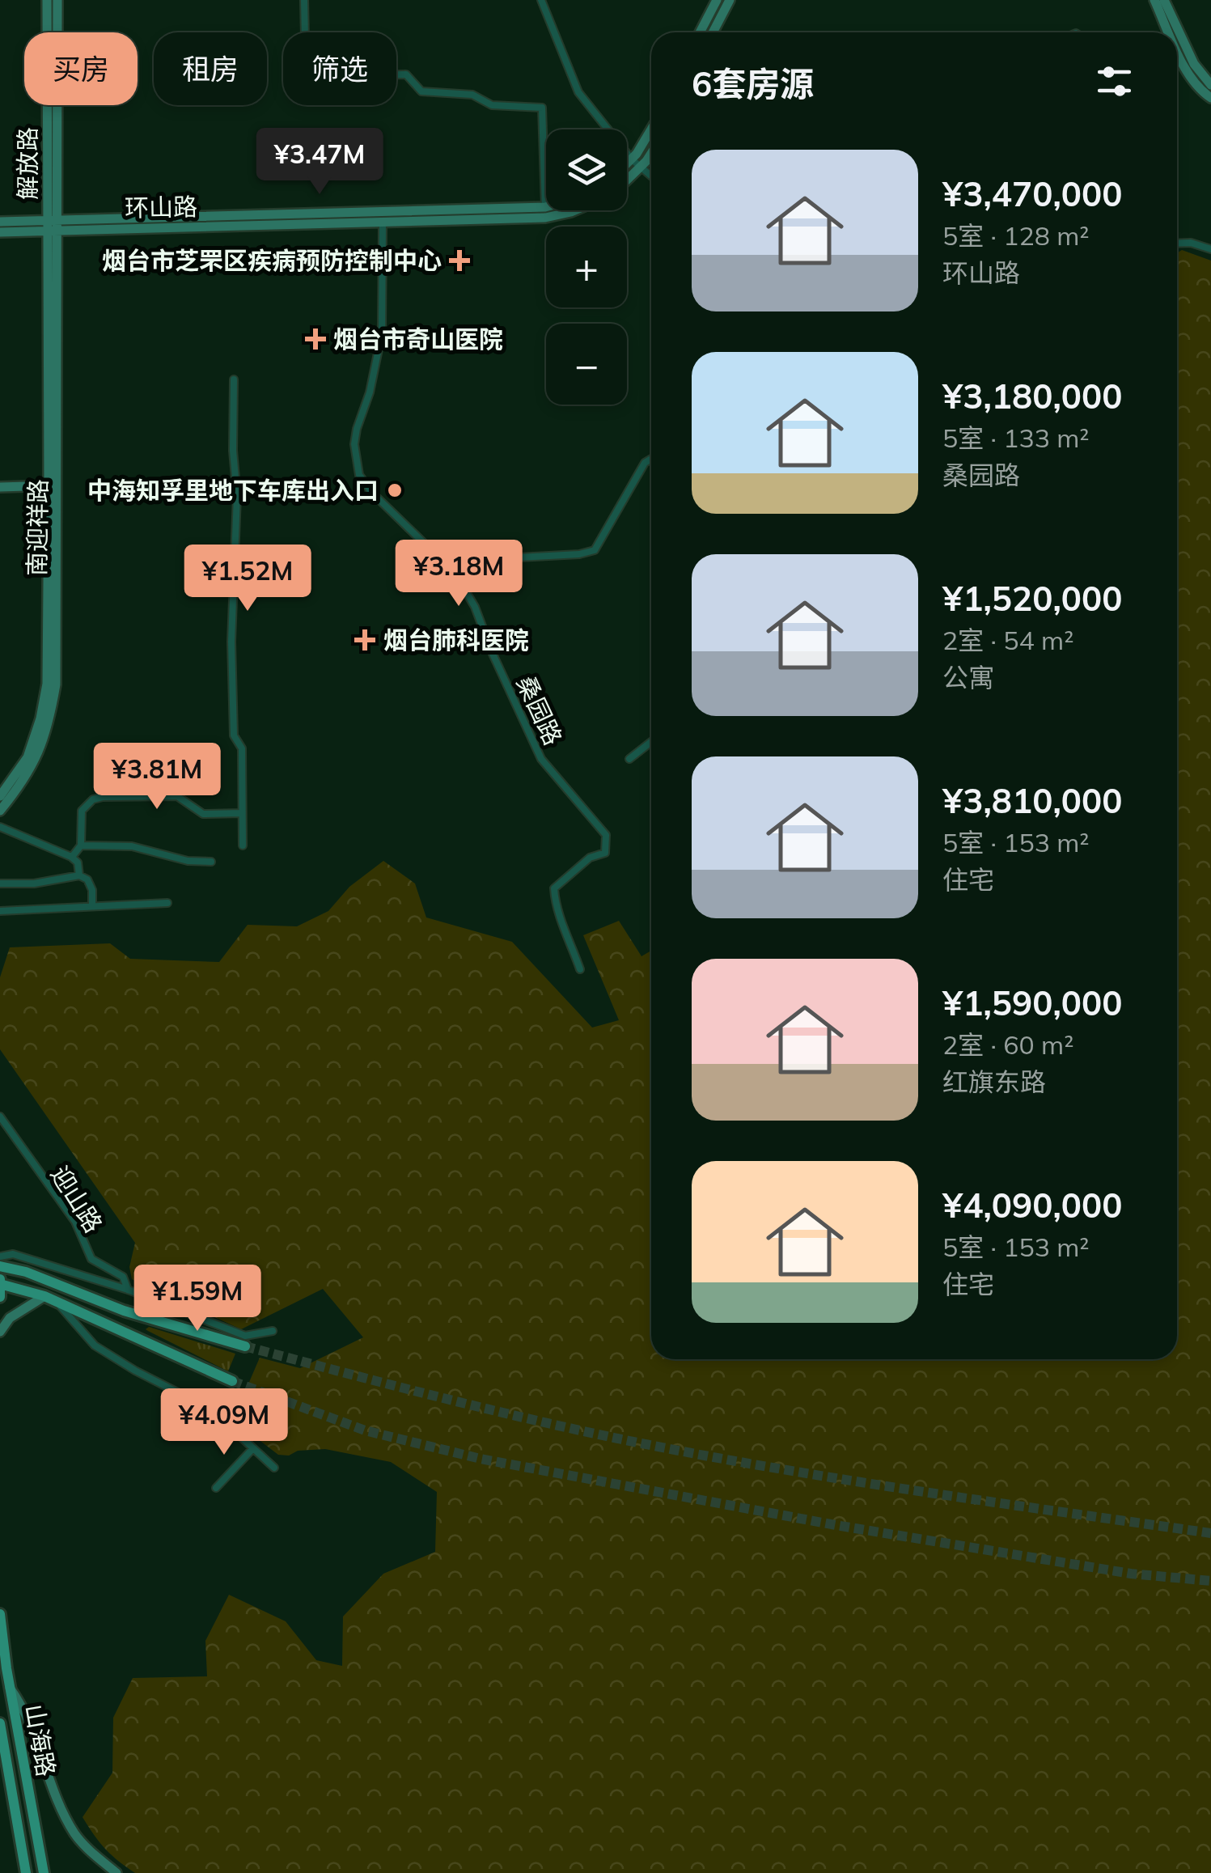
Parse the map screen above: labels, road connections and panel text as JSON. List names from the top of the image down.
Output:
{
  "streets": {
    "main road": [
      "解放路",
      "环山路",
      "南迎祥路",
      "山海路"
    ],
    "street": ["桑园路", "迎山路"]
  },
  "crossings": [
    ["解放路", "环山路"],
    ["解放路", "南迎祥路"],
    ["环山路", "南迎祥路"],
    ["环山路", "桑园路"]
  ],
  "places": {
    "health": ["烟台市芝罘区疾病预防控制中心", "烟台市奇山医院", "烟台肺科医院"],
    "other": ["中海知孚里地下车库出入口"]
  },
  "page": {
    "chip": ["买房", "租房", "筛选"],
    "heading": "6套房源",
    "price": [
      "¥3.47M",
      "¥3.18M",
      "¥1.52M",
      "¥3.81M",
      "¥1.59M",
      "¥4.09M"
    ],
    "map_buttons": ["+", "−"],
    "list": [
      {
        "name": "¥3,470,000",
        "note": "5室 · 128 m² · 环山路"
      },
      {
        "name": "¥3,180,000",
        "note": "5室 · 133 m² · 桑园路"
      },
      {
        "name": "¥1,520,000",
        "note": "2室 · 54 m² · 公寓"
      },
      {
        "name": "¥3,810,000",
        "note": "5室 · 153 m² · 住宅"
      },
      {
        "name": "¥1,590,000",
        "note": "2室 · 60 m² · 红旗东路"
      },
      {
        "name": "¥4,090,000",
        "note": "5室 · 153 m² · 住宅"
      }
    ]
  }
}
